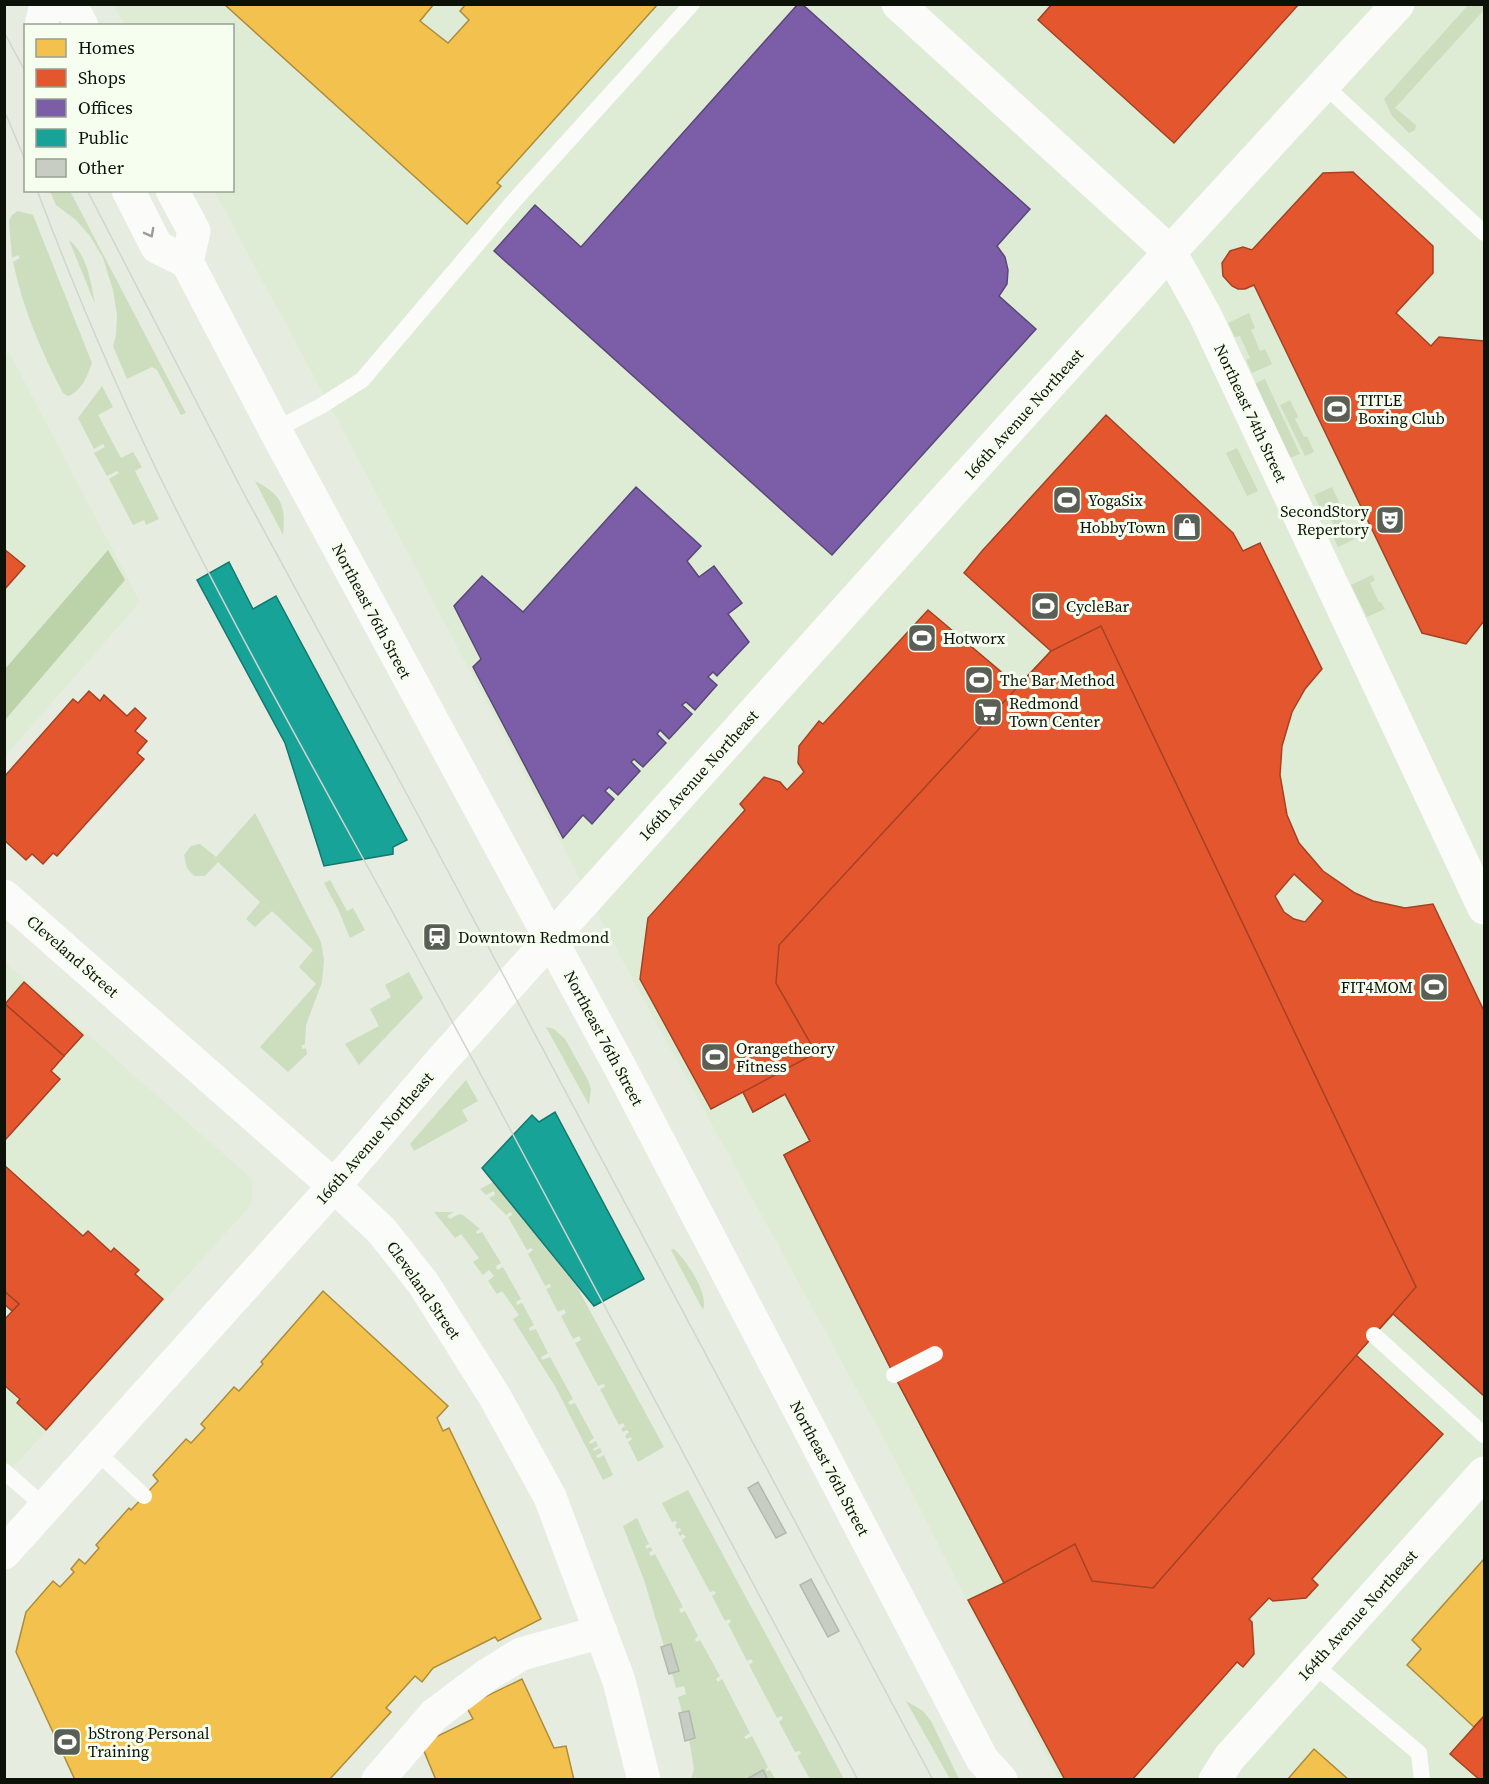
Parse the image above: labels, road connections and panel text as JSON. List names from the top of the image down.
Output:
{
  "streets": {
    "street": [
      "Northeast 74th Street",
      "166th Avenue Northeast",
      "Northeast 76th Street",
      "Cleveland Street",
      "164th Avenue Northeast"
    ]
  },
  "crossings": [
    ["Northeast 74th Street", "166th Avenue Northeast"],
    ["166th Avenue Northeast", "Northeast 76th Street"],
    ["166th Avenue Northeast", "Cleveland Street"]
  ],
  "places": {
    "sports": [
      "TITLE Boxing Club",
      "YogaSix",
      "CycleBar",
      "Hotworx",
      "The Bar Method",
      "FIT4MOM",
      "Orangetheory Fitness",
      "bStrong Personal Training"
    ],
    "theatre": ["SecondStory Repertory"],
    "shop": ["HobbyTown"],
    "supermarket": ["Redmond Town Center"],
    "station": ["Downtown Redmond"]
  },
  "legend": [
    "Homes",
    "Shops",
    "Offices",
    "Public",
    "Other"
  ]
}
